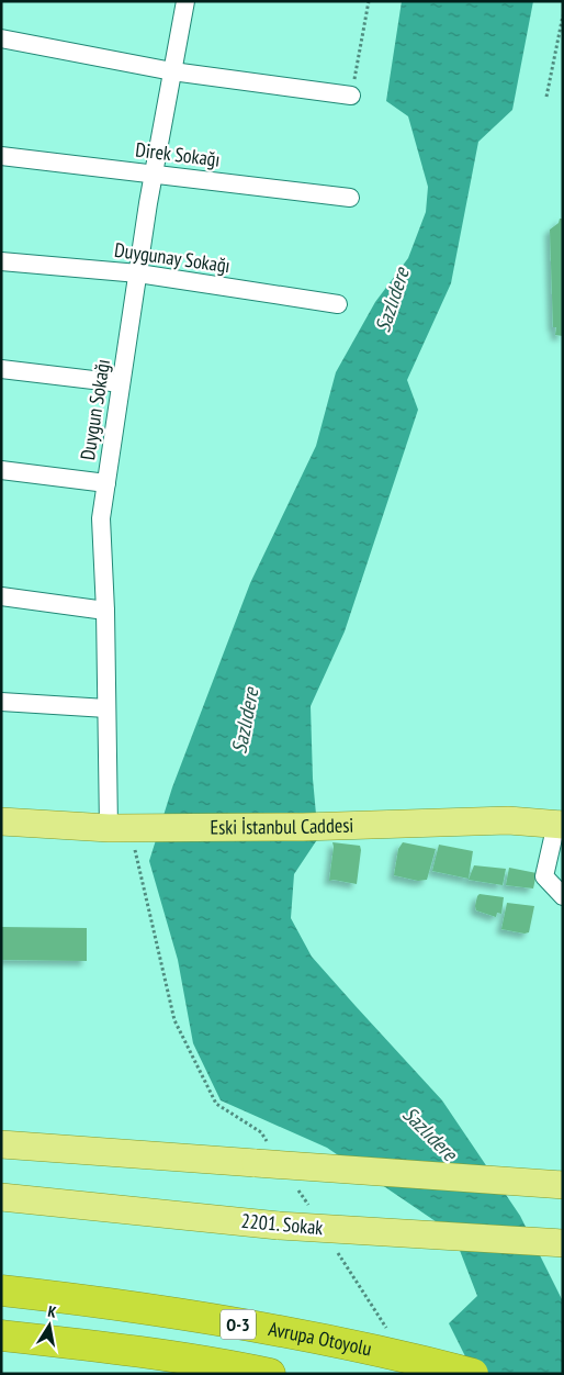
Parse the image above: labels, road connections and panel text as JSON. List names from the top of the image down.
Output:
{
  "streets": {
    "highway": ["O-3", "Avrupa Otoyolu"],
    "main road": ["Eski İstanbul Caddesi", "2201. Sokak"],
    "street": ["Direk Sokağı", "Duygunay Sokağı", "Duygun Sokağı"]
  },
  "crossings": [
    ["Direk Sokağı", "Duygun Sokağı"],
    ["Duygunay Sokağı", "Duygun Sokağı"],
    ["Duygun Sokağı", "Eski İstanbul Caddesi"]
  ],
  "water": ["Sazlıdere"],
  "north": "top"
}
